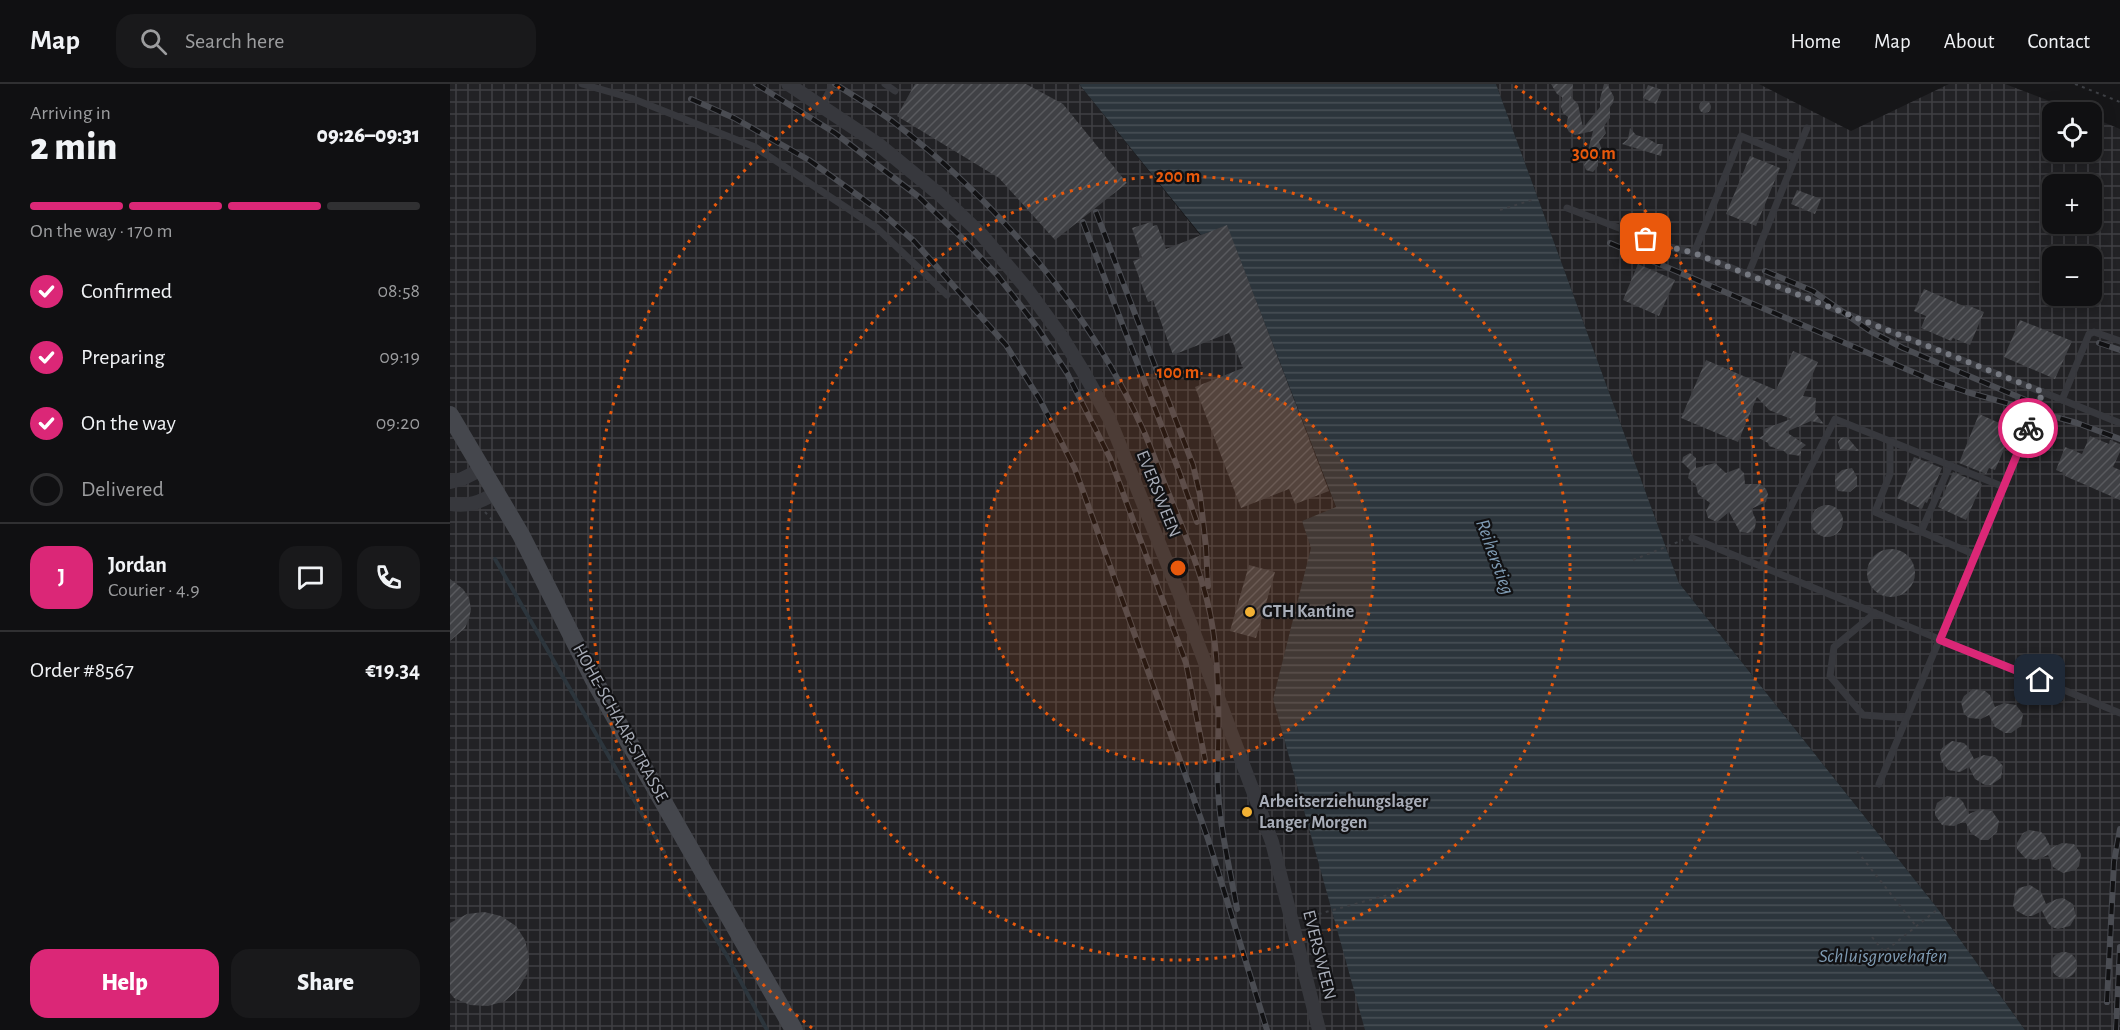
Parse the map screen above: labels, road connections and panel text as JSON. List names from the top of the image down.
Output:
{
  "streets": {
    "main road": ["HOHE-SCHAAR-STRASSE"],
    "street": ["EVERSWEEN"]
  },
  "water": ["Reiherstieg", "Schluisgrovehafen"],
  "places": ["GTH Kantine", "Arbeitserziehungslager Langer Morgen"],
  "page": {
    "header": "Map",
    "search": "Search here",
    "nav": [
      "Home",
      "Map",
      "About",
      "Contact"
    ],
    "heading": ["2 min", "Arriving in", "09:26–09:31"],
    "panel": [
      "Jordan",
      "Courier · 4.9",
      "Order #8567",
      "€19.34"
    ],
    "map_buttons": ["+", "−"],
    "bar": "On the way · 170 m",
    "list": [
      ["Confirmed", "08:58"],
      ["Preparing", "09:19"],
      ["On the way", "09:20"],
      "Delivered"
    ],
    "round": "J",
    "buttons": ["Help", "Share"]
  },
  "rings": ["300 m", "200 m", "100 m"]
}
